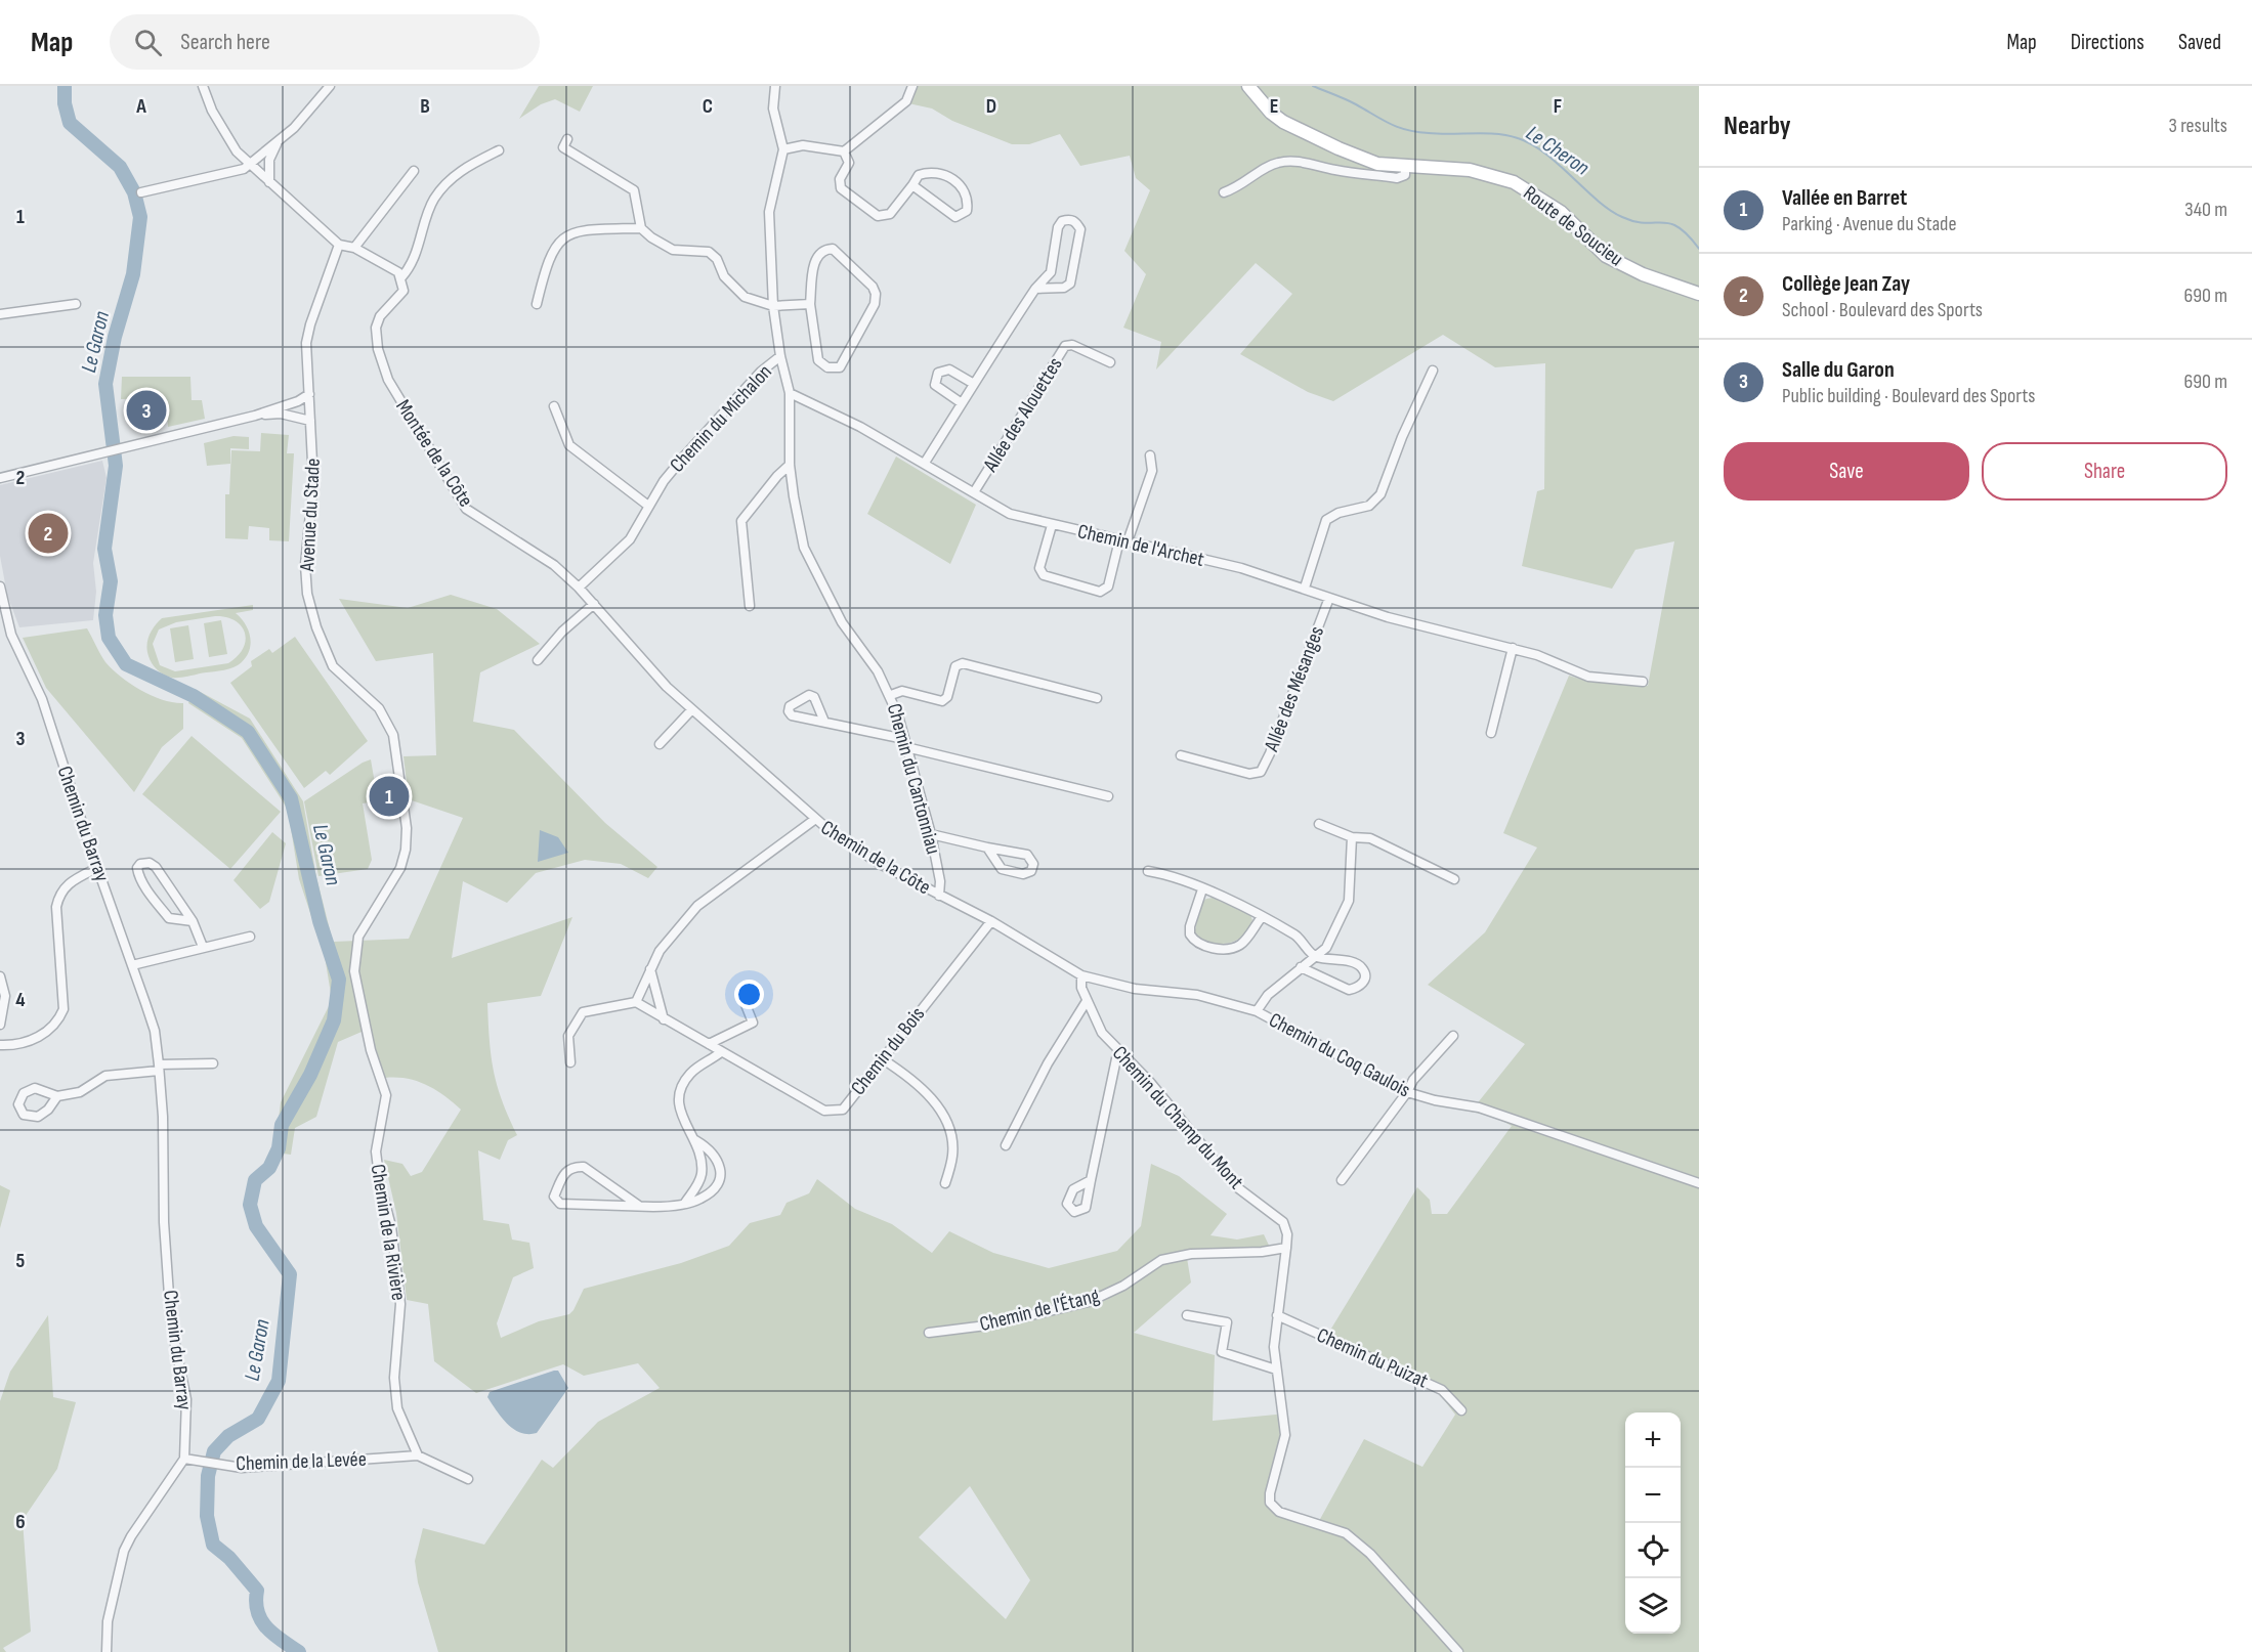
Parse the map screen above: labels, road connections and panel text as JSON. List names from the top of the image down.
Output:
{
  "streets": {
    "street": [
      "Route de Soucieu",
      "Allée des Alouettes",
      "Chemin du Michalon",
      "Montée de la Côte",
      "Avenue du Stade",
      "Chemin de l'Archet",
      "Allée des Mésanges",
      "Chemin du Cantonniau",
      "Chemin du Barray",
      "Chemin de la Côte",
      "Chemin du Bois",
      "Chemin du Coq Gaulois",
      "Chemin du Champ du Mont",
      "Chemin de la Rivière",
      "Chemin de l'Étang",
      "Chemin du Puizat",
      "Chemin de la Levée"
    ]
  },
  "crossings": [
    ["Allée des Alouettes", "Chemin de l'Archet"],
    ["Chemin du Michalon", "Montée de la Côte"],
    ["Chemin du Michalon", "Chemin du Cantonniau"],
    ["Chemin du Michalon", "Chemin de la Côte"],
    ["Montée de la Côte", "Chemin de la Côte"],
    ["Avenue du Stade", "Chemin de la Rivière"],
    ["Chemin de l'Archet", "Allée des Mésanges"],
    ["Chemin de l'Archet", "Chemin du Cantonniau"],
    ["Chemin du Cantonniau", "Chemin de la Côte"],
    ["Chemin du Barray", "Chemin de la Levée"],
    ["Chemin de la Côte", "Chemin du Bois"],
    ["Chemin de la Côte", "Chemin du Coq Gaulois"],
    ["Chemin de la Côte", "Chemin du Champ du Mont"],
    ["Chemin du Coq Gaulois", "Chemin du Champ du Mont"],
    ["Chemin du Champ du Mont", "Chemin de l'Étang"],
    ["Chemin du Champ du Mont", "Chemin du Puizat"],
    ["Chemin de la Rivière", "Chemin de la Levée"]
  ],
  "water": ["Le Cheron", "Le Garon"],
  "page": {
    "header": "Map",
    "search": "Search here",
    "nav": ["Map", "Directions", "Saved"],
    "heading": ["Nearby", "3 results"],
    "list": [
      {
        "mark": "1",
        "name": "Vallée en Barret",
        "note": "Parking · Avenue du Stade",
        "value": "340 m"
      },
      {
        "mark": "2",
        "name": "Collège Jean Zay",
        "note": "School · Boulevard des Sports",
        "value": "690 m"
      },
      {
        "mark": "3",
        "name": "Salle du Garon",
        "note": "Public building · Boulevard des Sports",
        "value": "690 m"
      }
    ],
    "pins": ["3", "2", "1"],
    "buttons": ["Save", "Share"],
    "map_buttons": ["+", "−"]
  },
  "grid": {
    "columns": [
      "A",
      "B",
      "C",
      "D",
      "E",
      "F"
    ],
    "rows": [
      "1",
      "2",
      "3",
      "4",
      "5",
      "6"
    ]
  }
}
